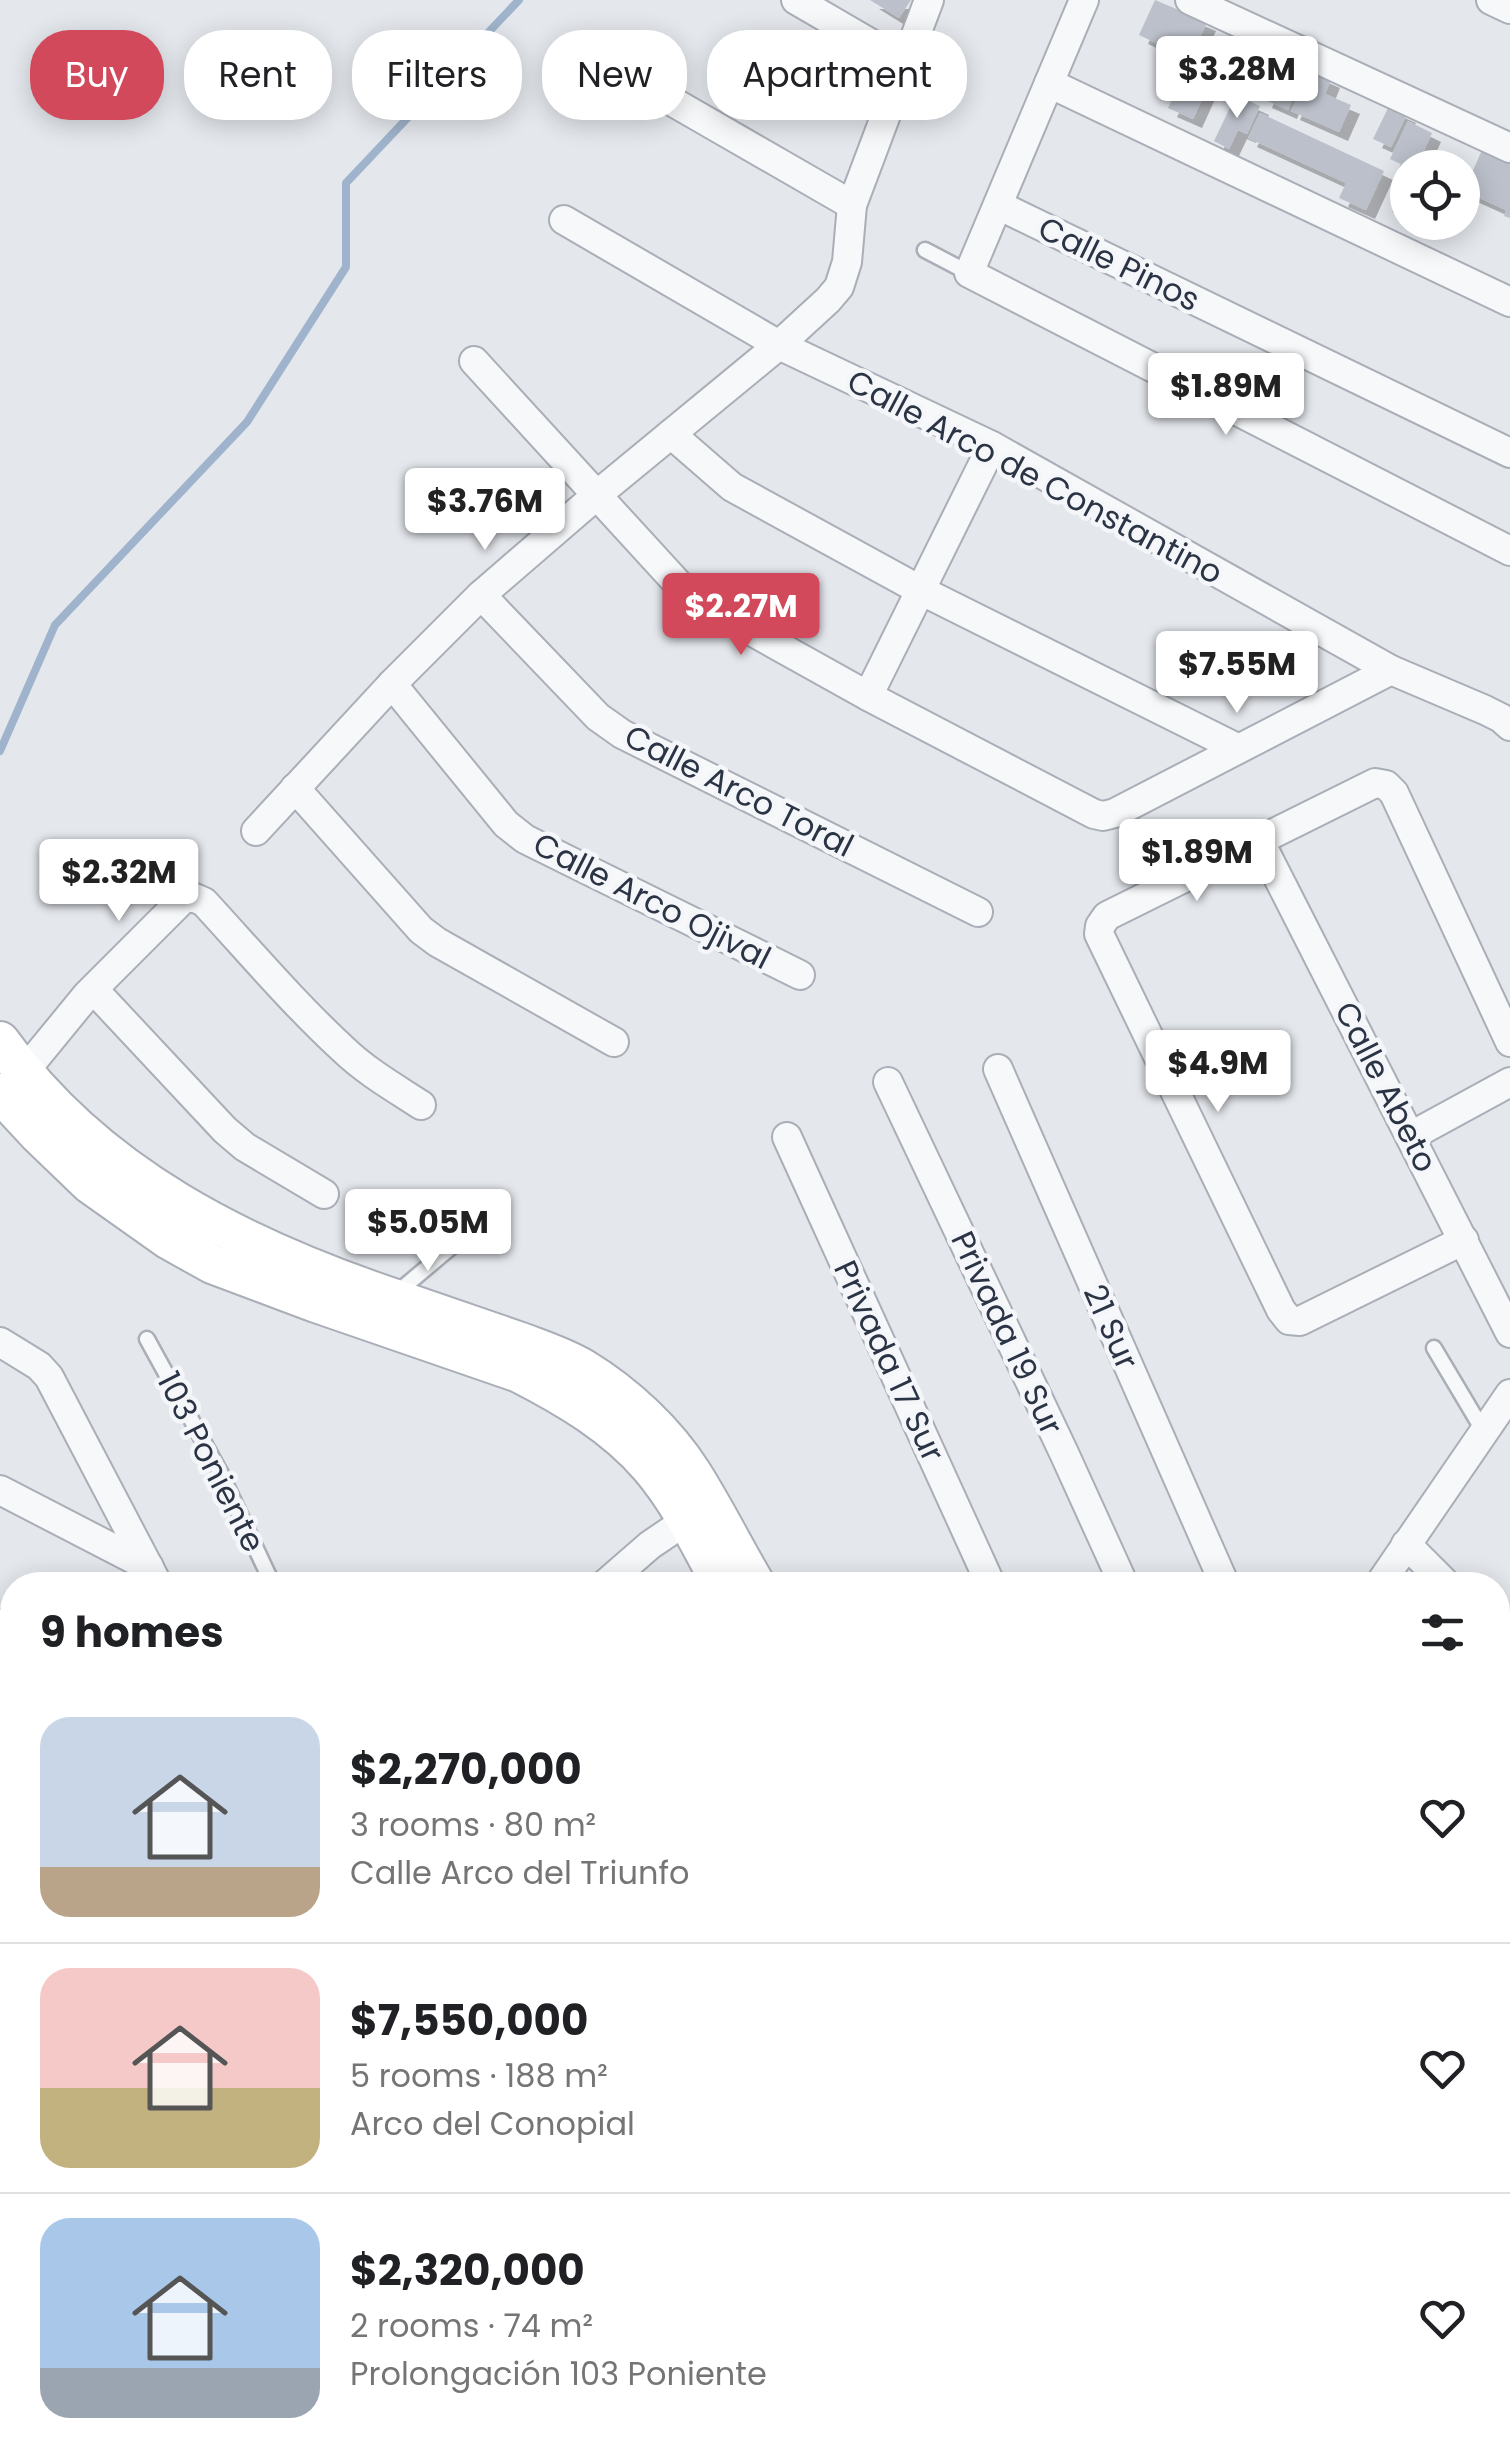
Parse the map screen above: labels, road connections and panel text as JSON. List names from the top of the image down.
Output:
{
  "streets": {
    "street": [
      "Calle Pinos",
      "Calle Arco de Constantino",
      "Calle Arco Toral",
      "Calle Arco Ojival",
      "Calle Abeto",
      "21 Sur",
      "Privada 19 Sur",
      "Privada 17 Sur"
    ],
    "lane": ["103 Poniente"]
  },
  "page": {
    "chip": [
      "Buy",
      "Rent",
      "Filters",
      "New",
      "Apartment"
    ],
    "price": [
      "$3.28M",
      "$1.89M",
      "$3.76M",
      "$2.27M",
      "$7.55M",
      "$1.89M",
      "$2.32M",
      "$4.9M",
      "$5.05M"
    ],
    "heading": "9 homes",
    "list": [
      {
        "name": "$2,270,000",
        "note": "3 rooms · 80 m² · Calle Arco del Triunfo"
      },
      {
        "name": "$7,550,000",
        "note": "5 rooms · 188 m² · Arco del Conopial"
      },
      {
        "name": "$2,320,000",
        "note": "2 rooms · 74 m² · Prolongación 103 Poniente"
      }
    ]
  }
}
